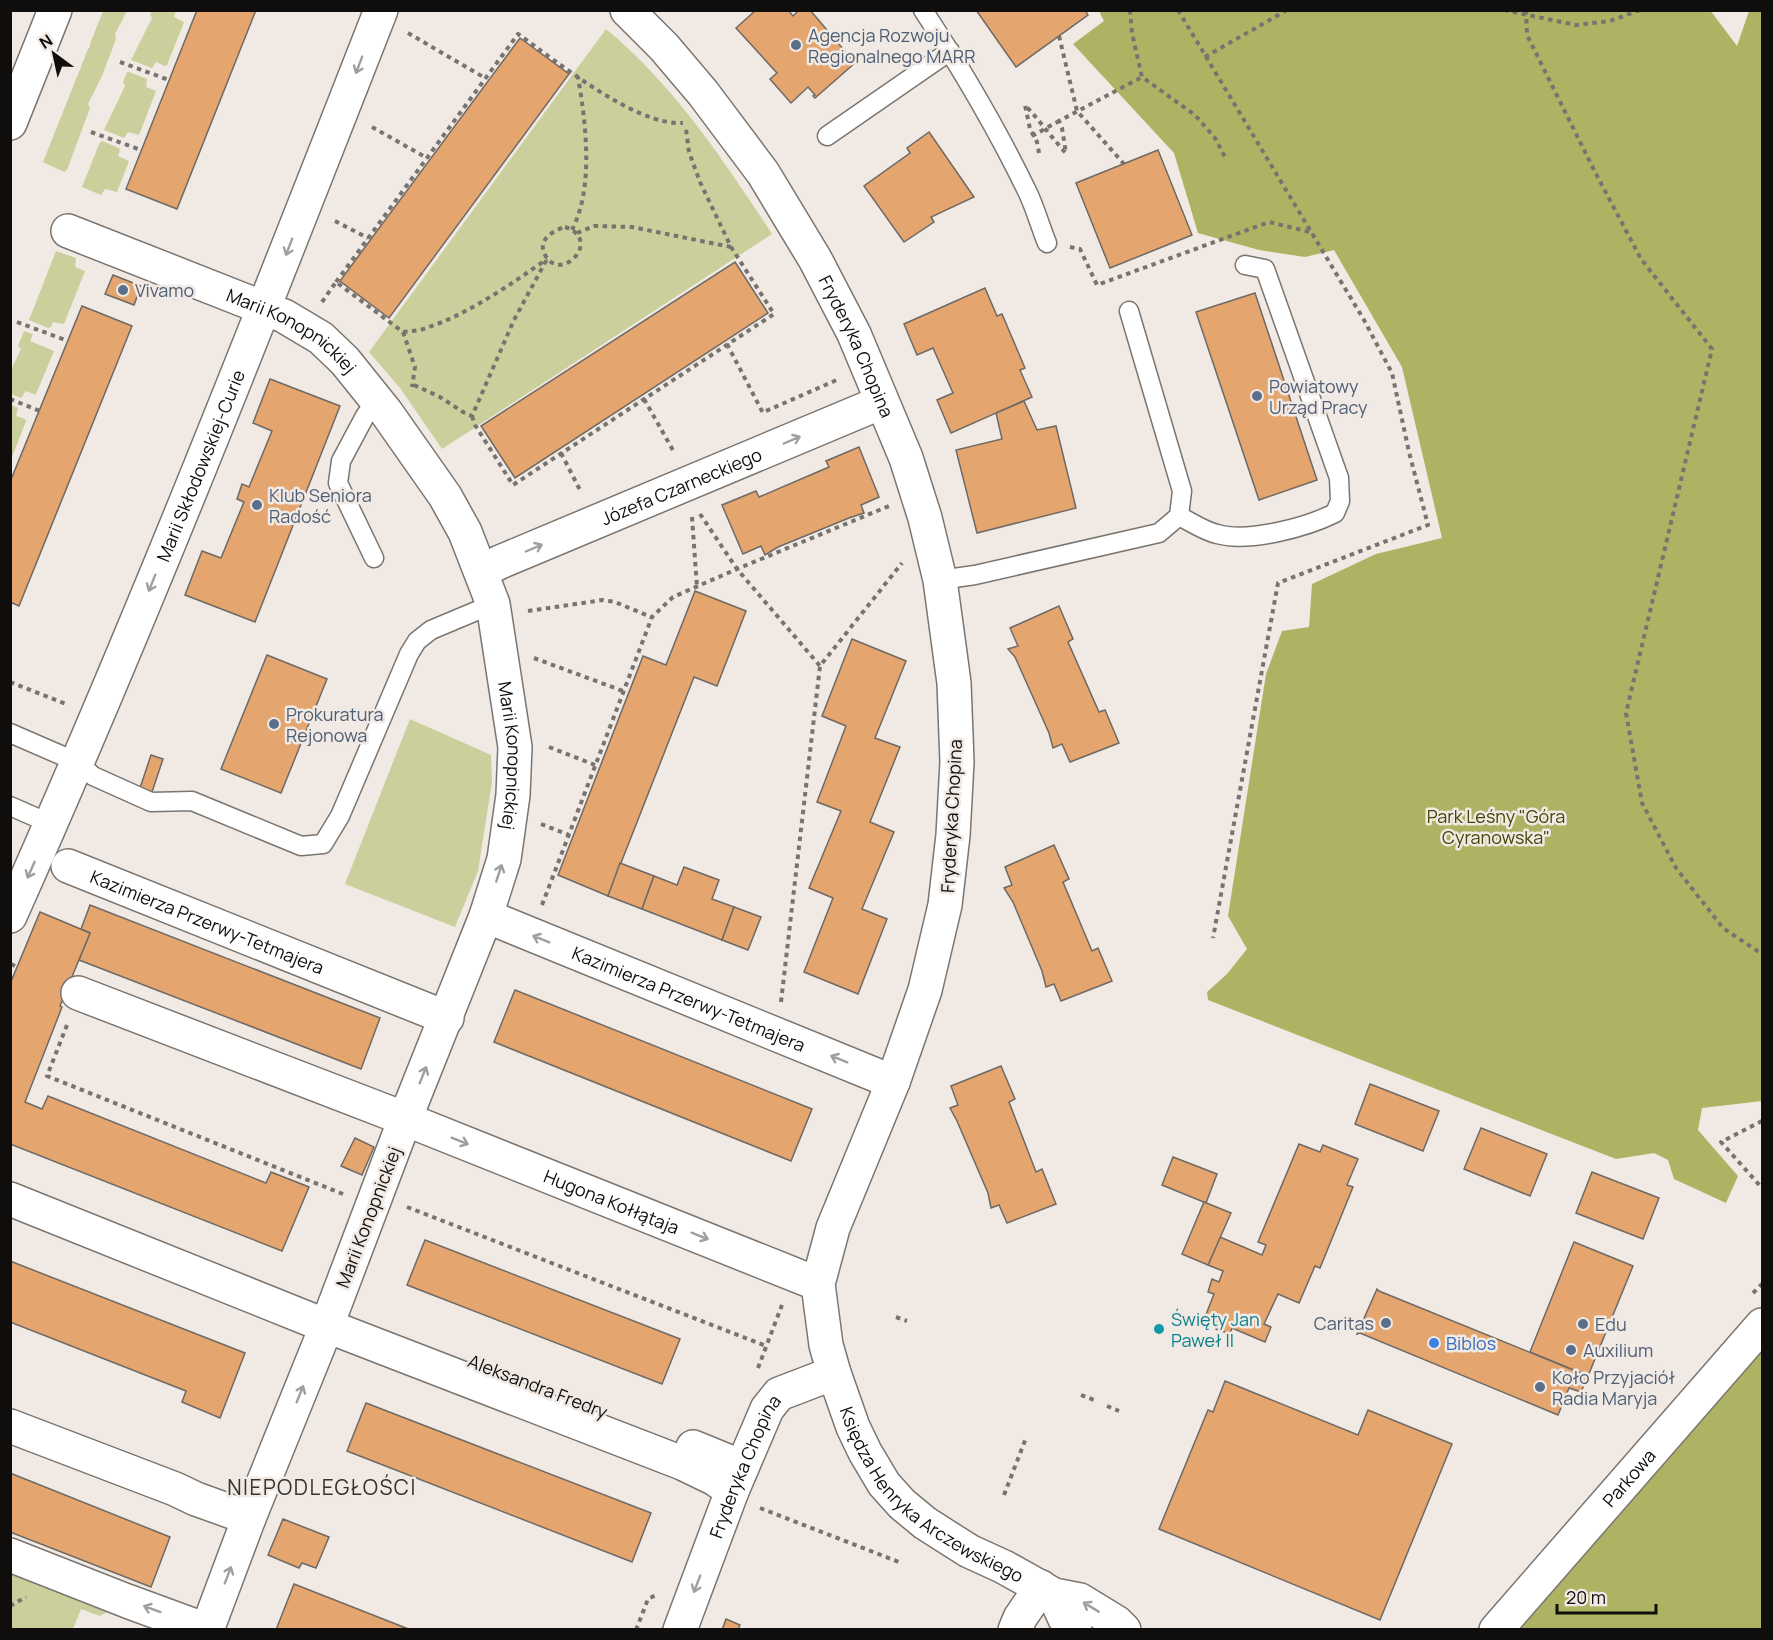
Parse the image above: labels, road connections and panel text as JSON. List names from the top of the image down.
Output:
{
  "streets": {
    "street": [
      "Marii Konopnickiej",
      "Fryderyka Chopina",
      "Marii Skłodowskiej-Curie",
      "Józefa Czarneckiego",
      "Kazimierza Przerwy-Tetmajera",
      "Hugona Kołłątaja",
      "Parkowa",
      "Księdza Henryka Arczewskiego"
    ]
  },
  "crossings": [
    ["Marii Konopnickiej", "Marii Skłodowskiej-Curie"],
    ["Marii Konopnickiej", "Józefa Czarneckiego"],
    ["Marii Konopnickiej", "Kazimierza Przerwy-Tetmajera"],
    ["Marii Konopnickiej", "Hugona Kołłątaja"],
    ["Fryderyka Chopina", "Józefa Czarneckiego"],
    ["Fryderyka Chopina", "Kazimierza Przerwy-Tetmajera"],
    ["Fryderyka Chopina", "Hugona Kołłątaja"],
    ["Fryderyka Chopina", "Księdza Henryka Arczewskiego"]
  ],
  "one_way": [
    "Marii Konopnickiej",
    "Marii Skłodowskiej-Curie",
    "Józefa Czarneckiego",
    "Kazimierza Przerwy-Tetmajera"
  ],
  "districts": ["NIEPODLEGŁOŚCI"],
  "parks": ["Park Leśny \"Góra Cyranowska\""],
  "places": [
    "Agencja Rozwoju Regionalnego MARR",
    "Vivamo",
    "Powiatowy Urząd Pracy",
    "Klub Seniora Radość",
    "Prokuratura Rejonowa",
    "Caritas",
    "Edu",
    "Święty Jan Paweł II",
    "Biblos",
    "Auxilium",
    "Koło Przyjaciół Radia Maryja"
  ],
  "scale_bar": "20 m",
  "north": "top left"
}
